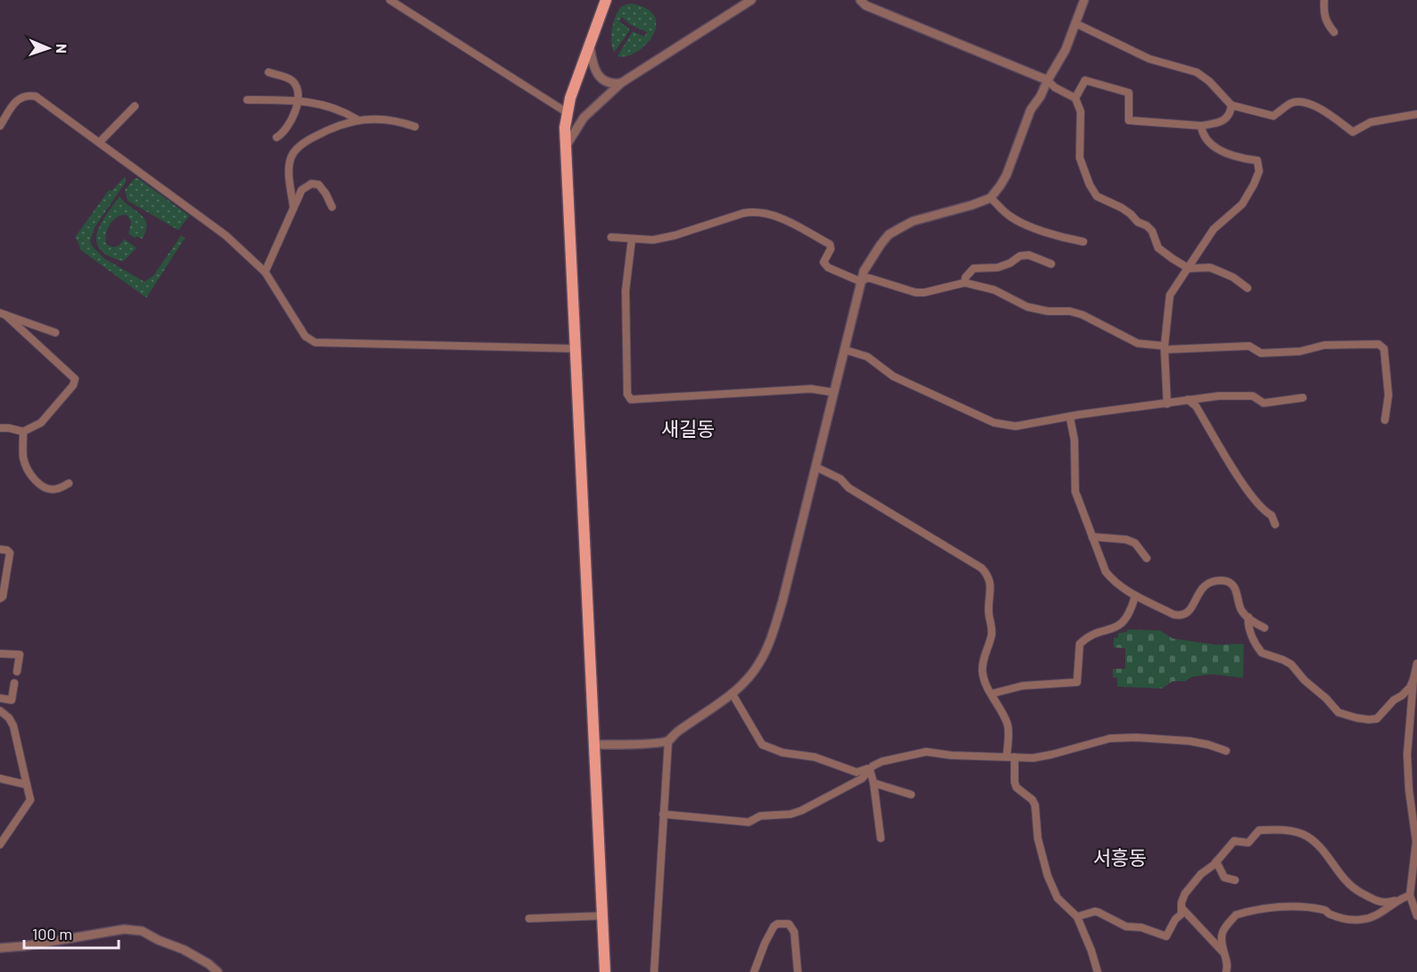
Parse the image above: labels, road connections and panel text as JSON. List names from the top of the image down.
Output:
{
  "districts": ["새길동", "서흥동"],
  "scale_bar": "100 m",
  "north": "right"
}
